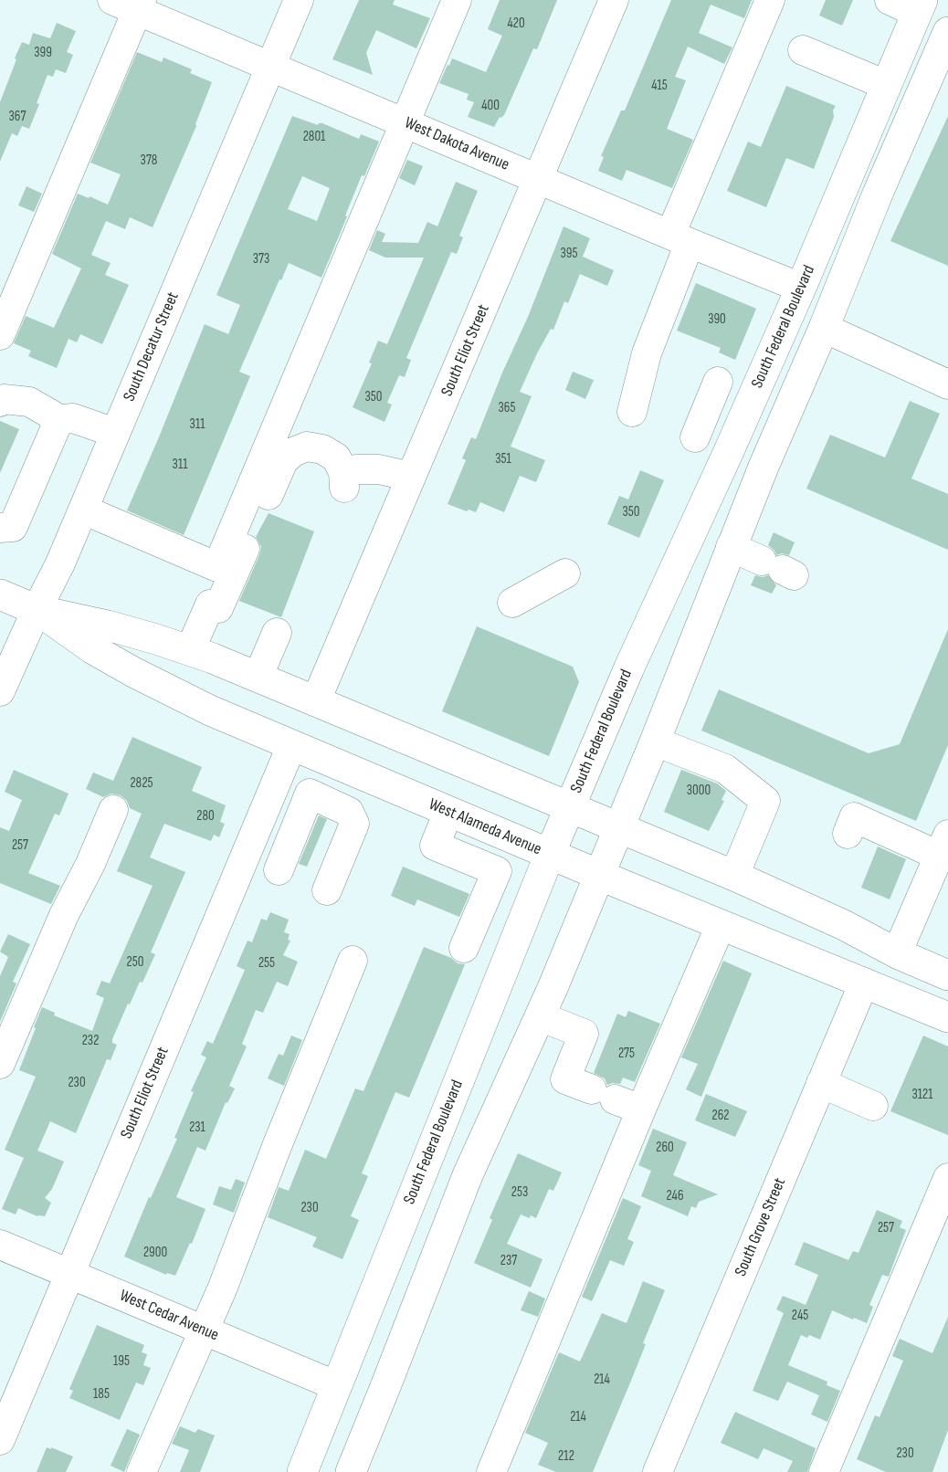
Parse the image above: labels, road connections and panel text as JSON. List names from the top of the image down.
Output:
{
  "streets": {
    "main road": ["South Federal Boulevard", "West Alameda Avenue"],
    "street": [
      "West Dakota Avenue",
      "South Decatur Street",
      "South Eliot Street",
      "South Grove Street",
      "West Cedar Avenue"
    ]
  },
  "crossings": [
    ["West Dakota Avenue", "South Federal Boulevard"],
    ["West Dakota Avenue", "South Decatur Street"],
    ["West Dakota Avenue", "South Eliot Street"],
    ["South Federal Boulevard", "West Alameda Avenue"],
    ["South Federal Boulevard", "West Cedar Avenue"],
    ["South Decatur Street", "West Alameda Avenue"],
    ["South Eliot Street", "West Alameda Avenue"],
    ["South Eliot Street", "West Cedar Avenue"],
    ["West Alameda Avenue", "South Grove Street"]
  ],
  "house_numbers": [
    "420",
    "399",
    "415",
    "400",
    "367",
    "2801",
    "378",
    "395",
    "373",
    "390",
    "350",
    "365",
    "311",
    "351",
    "311",
    "350",
    "2825",
    "3000",
    "280",
    "257",
    "250",
    "255",
    "232",
    "275",
    "230",
    "3121",
    "262",
    "231",
    "260",
    "253",
    "246",
    "230",
    "257",
    "2900",
    "237",
    "245",
    "195",
    "214",
    "185",
    "214",
    "230",
    "212"
  ]
}
